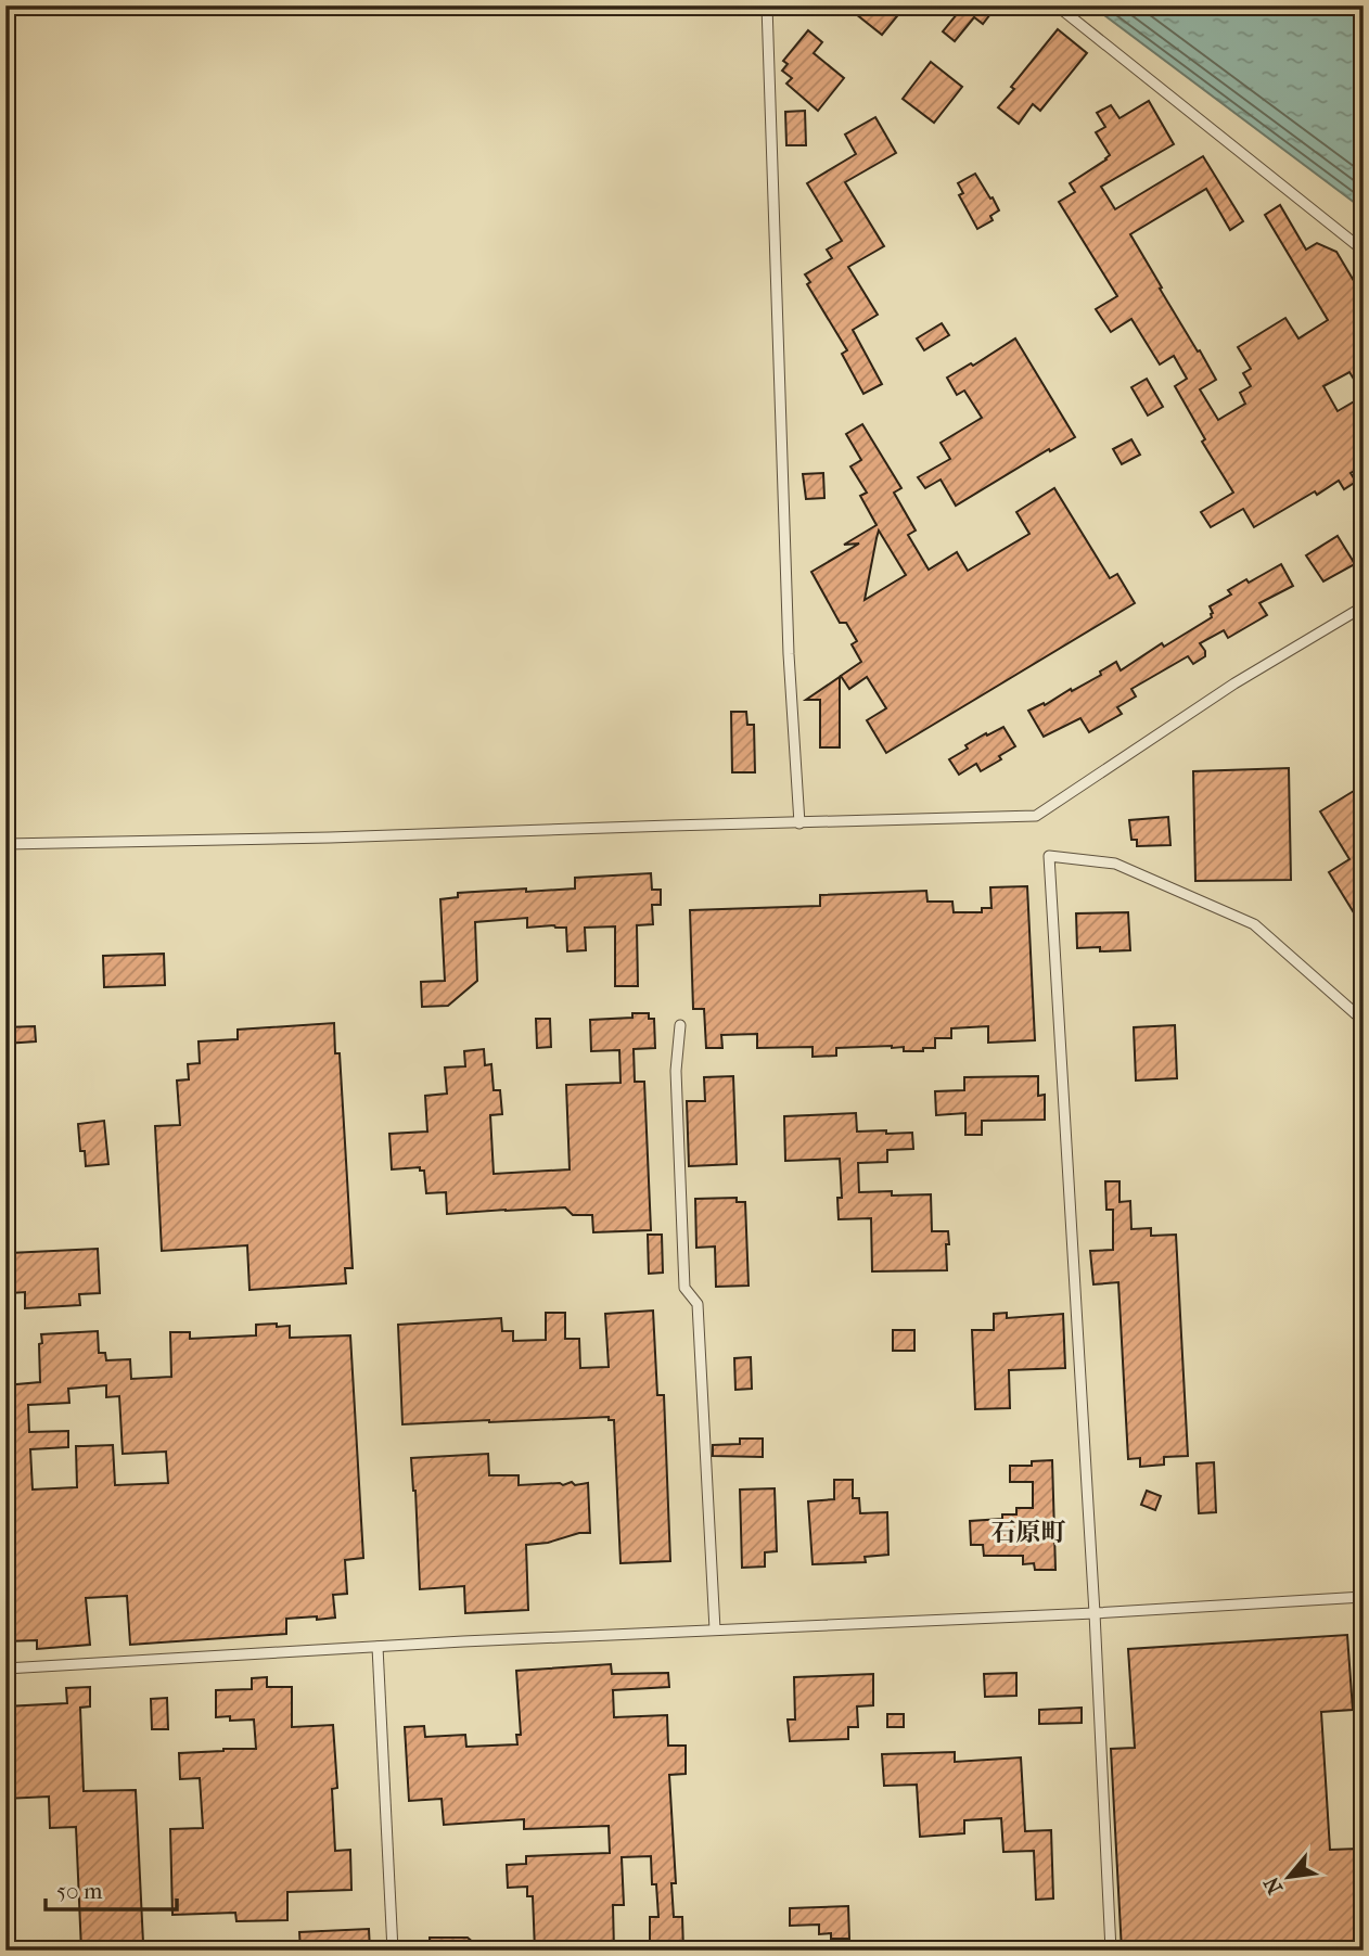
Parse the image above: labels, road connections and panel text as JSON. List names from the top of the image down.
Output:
{
  "districts": ["石原町"],
  "scale_bar": "50 m",
  "north": "bottom left"
}
